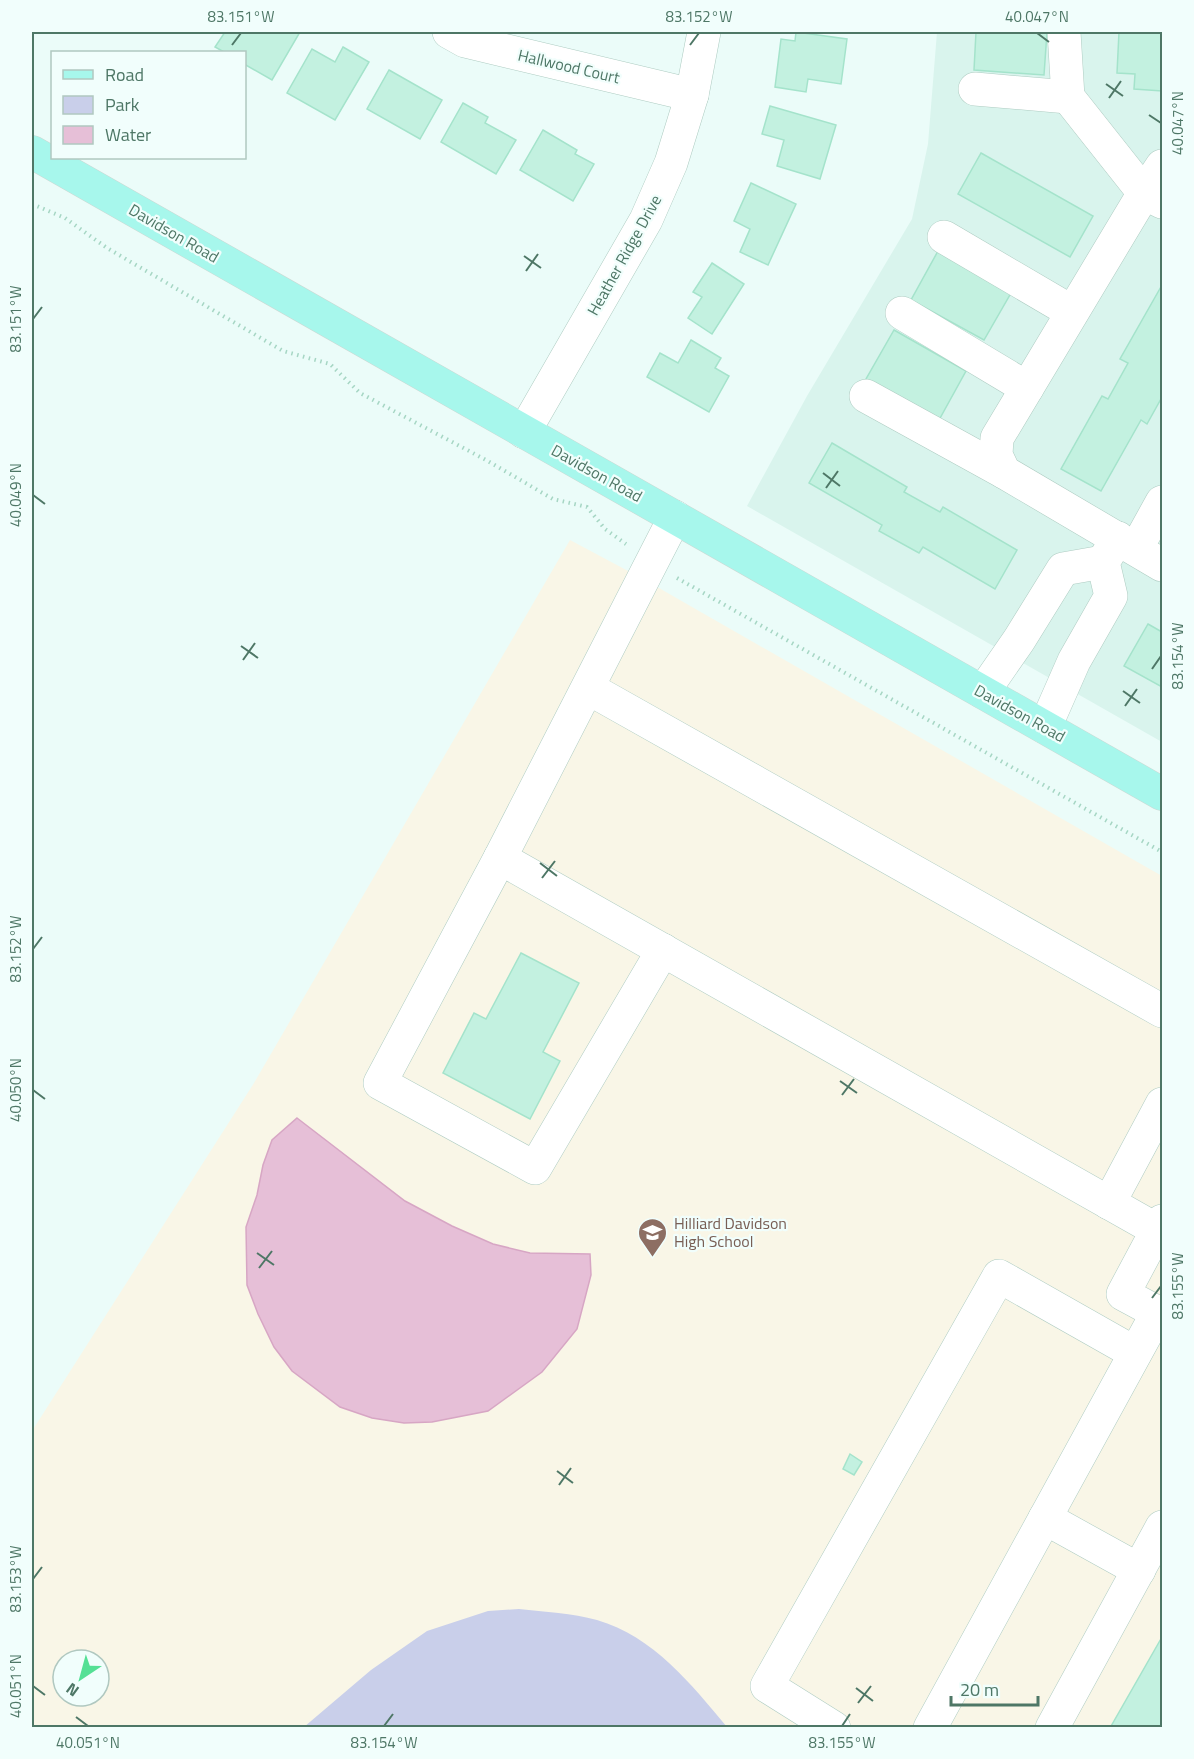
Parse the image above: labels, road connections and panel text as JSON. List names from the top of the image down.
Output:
{
  "streets": {
    "main road": ["Davidson Road"],
    "street": ["Hallwood Court", "Heather Ridge Drive"]
  },
  "crossings": [
    ["Hallwood Court", "Heather Ridge Drive"],
    ["Davidson Road", "Heather Ridge Drive"]
  ],
  "places": {
    "school or university": ["Hilliard Davidson High School"]
  },
  "legend": ["Road", "Park", "Water"],
  "scale_bar": "20 m",
  "north": "bottom left",
  "coordinates": [
    "83.151°W",
    "83.152°W",
    "40.047°N",
    "40.049°N",
    "83.154°W",
    "40.050°N",
    "83.155°W",
    "83.153°W",
    "40.051°N"
  ]
}
